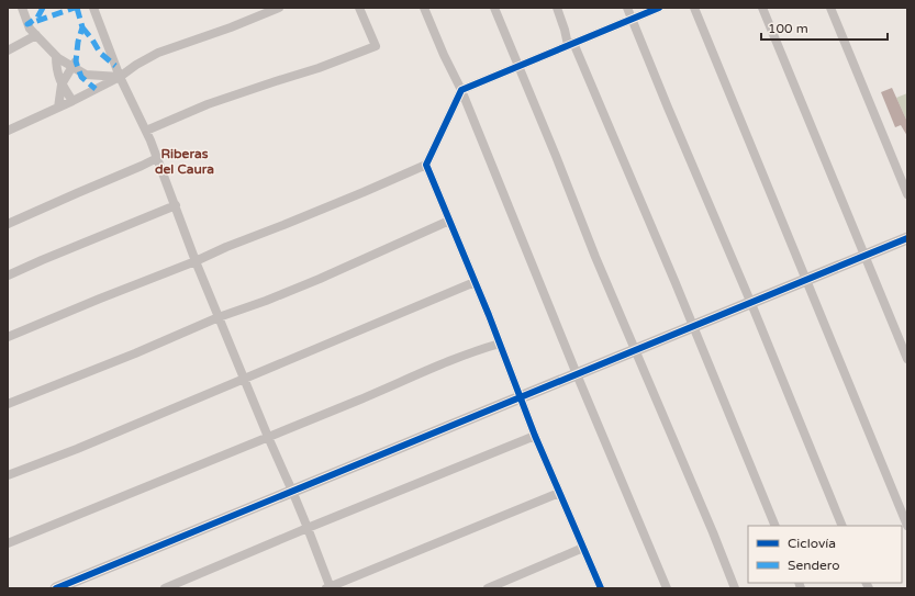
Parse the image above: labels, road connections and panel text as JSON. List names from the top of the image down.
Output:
{
  "districts": ["Riberas del Caura"],
  "legend": ["Ciclovía", "Sendero"],
  "scale_bar": "100 m"
}
